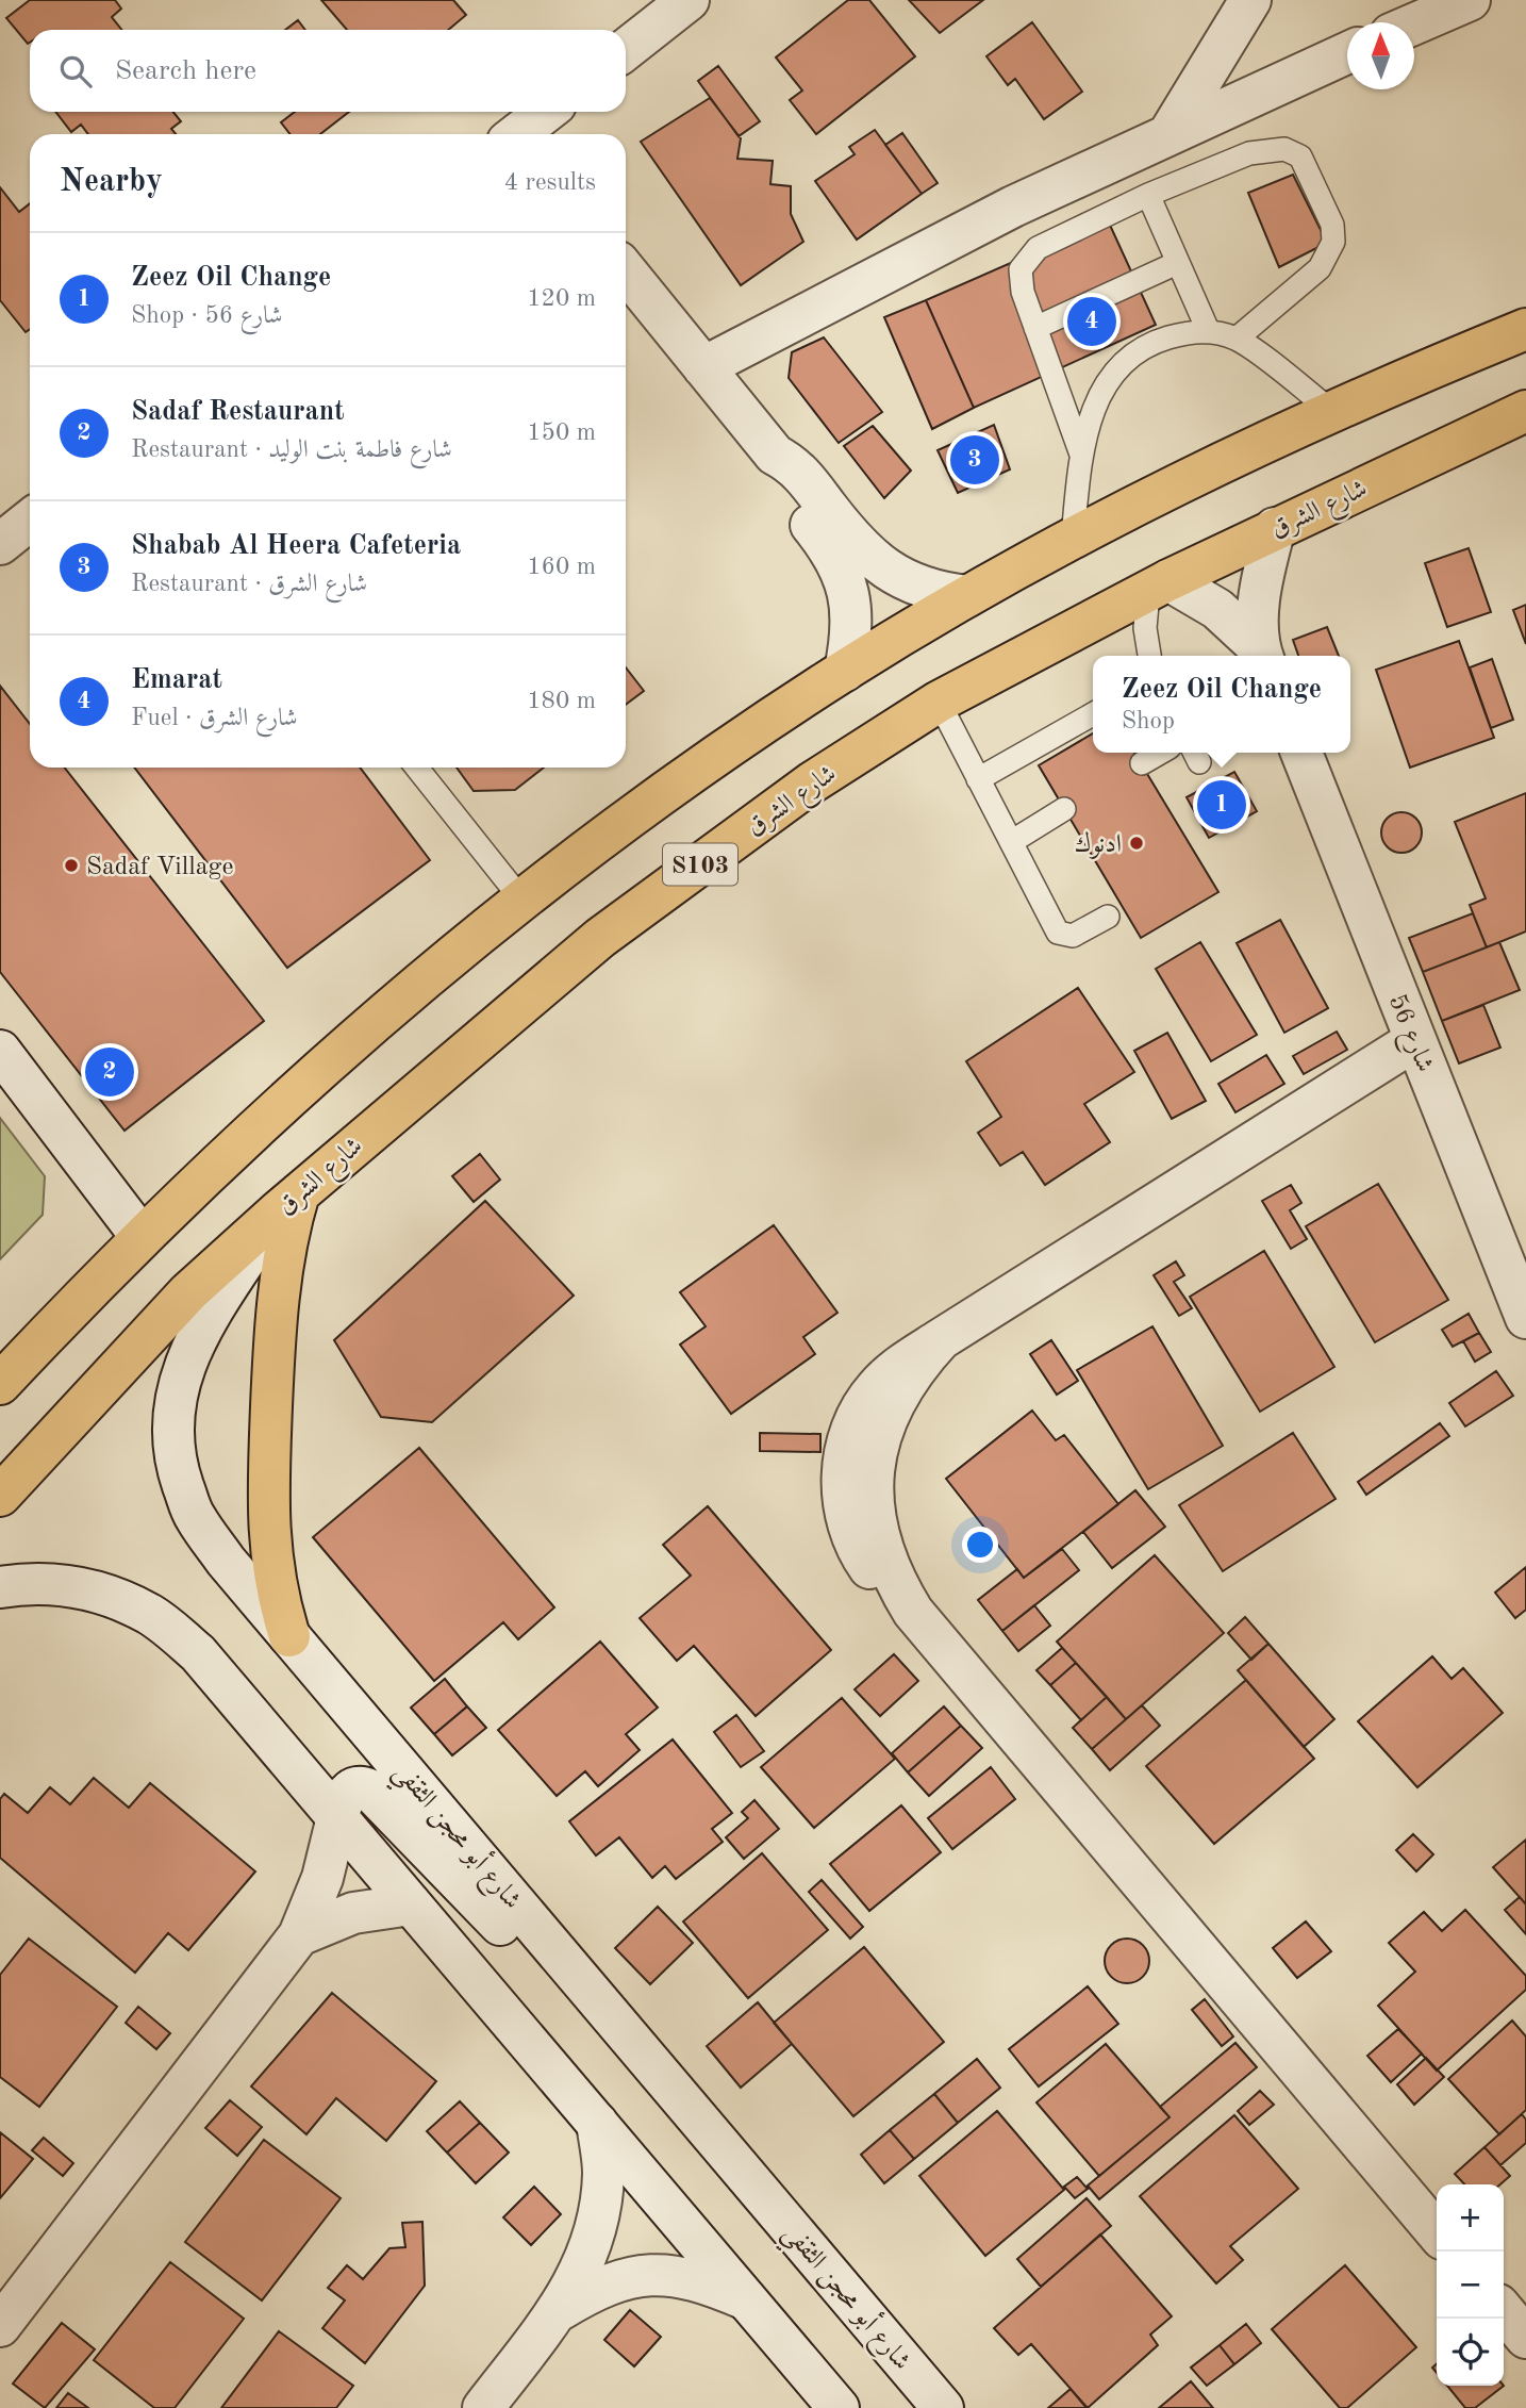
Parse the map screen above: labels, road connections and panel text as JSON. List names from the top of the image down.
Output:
{
  "streets": {
    "main road": ["شارع الشرق", "S103"],
    "street": ["شارع 56", "شارع أبو محجن الثقفي"]
  },
  "crossings": [
    ["شارع الشرق", "شارع أبو محجن الثقفي"]
  ],
  "places": ["ادنوك", "Sadaf Village"],
  "north": "top",
  "page": {
    "search": "Search here",
    "heading": ["Nearby", "4 results"],
    "list": [
      {
        "mark": "1",
        "name": "Zeez Oil Change",
        "note": "Shop · شارع 56",
        "value": "120 m"
      },
      {
        "mark": "2",
        "name": "Sadaf Restaurant",
        "note": "Restaurant · شارع فاطمة بنت الوليد",
        "value": "150 m"
      },
      {
        "mark": "3",
        "name": "Shabab Al Heera Cafeteria",
        "note": "Restaurant · شارع الشرق",
        "value": "160 m"
      },
      {
        "mark": "4",
        "name": "Emarat",
        "note": "Fuel · شارع الشرق",
        "value": "180 m"
      }
    ],
    "pins": [
      "4",
      "3",
      "1",
      "2"
    ],
    "popup": ["Zeez Oil Change", "Shop"],
    "map_buttons": ["+", "−"]
  }
}
